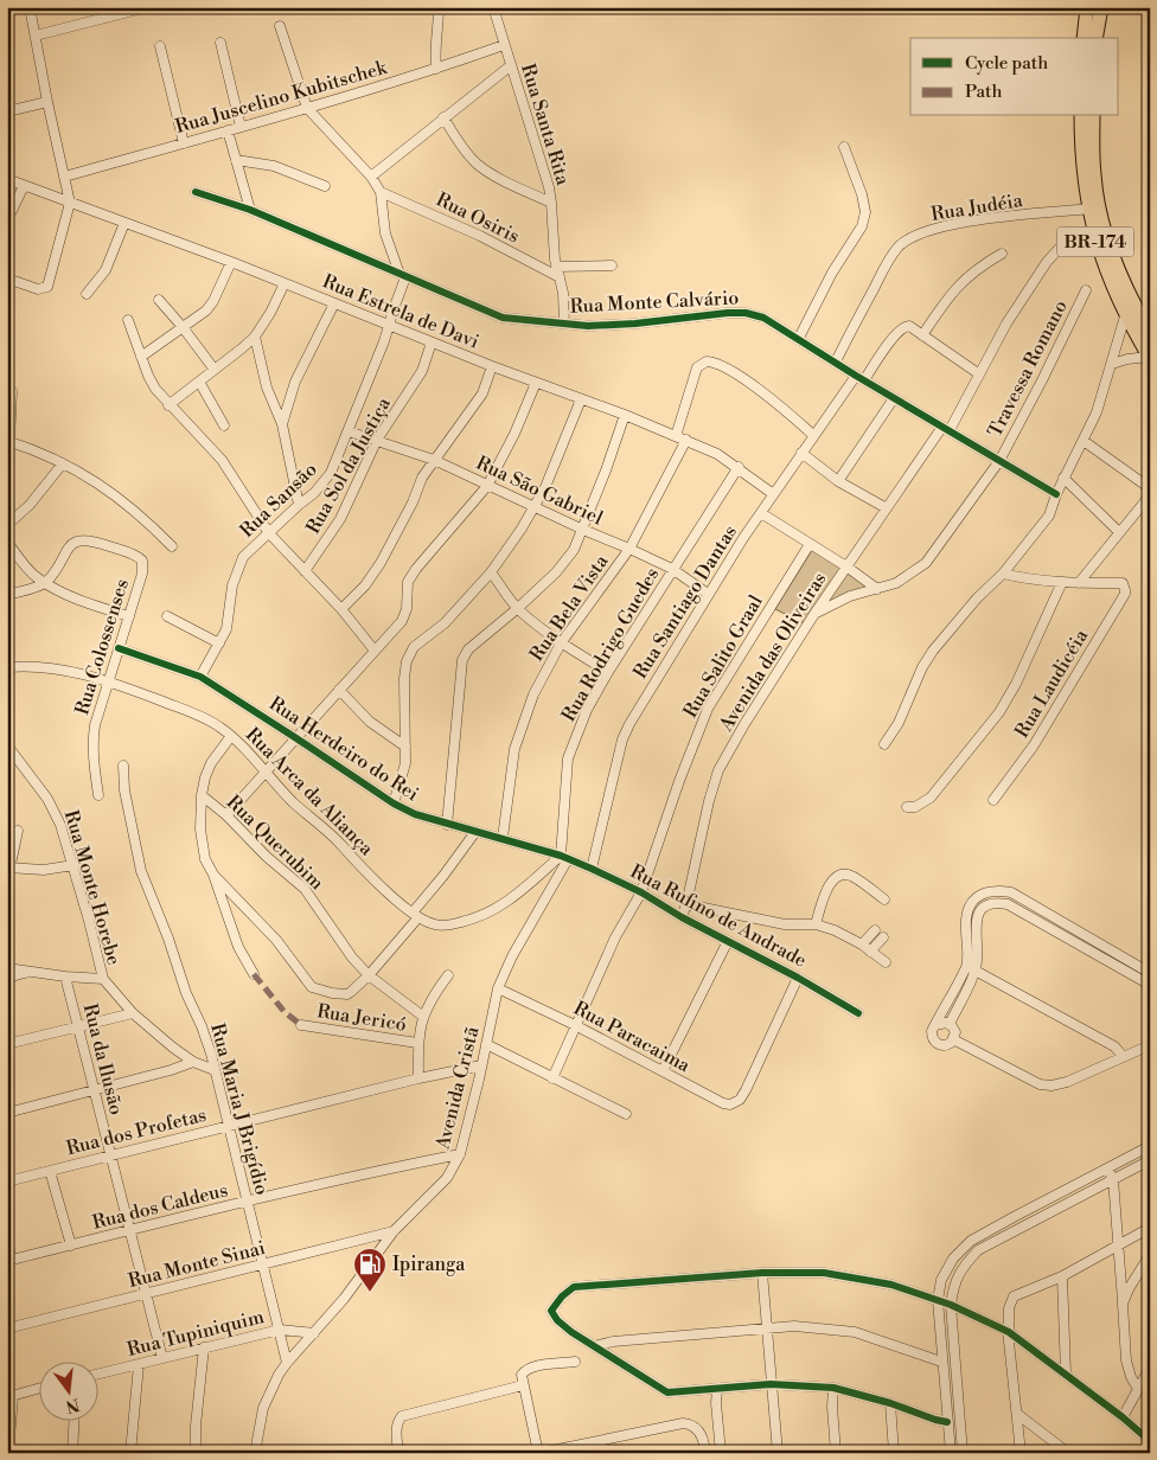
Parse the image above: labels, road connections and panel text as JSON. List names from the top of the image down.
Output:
{
  "streets": {
    "highway": ["BR-174"],
    "street": [
      "Rua Juscelino Kubitschek",
      "Rua Santa Rita",
      "Rua Judéia",
      "Rua Osiris",
      "Rua Monte Calvário",
      "Rua Estrela de Davi",
      "Travessa Romano",
      "Rua Sol da Justiça",
      "Rua São Gabriel",
      "Rua Sansão",
      "Rua Santiago Dantas",
      "Rua Bela Vista",
      "Rua Rodrigo Guedes",
      "Rua Colossenses",
      "Avenida das Oliveiras",
      "Rua Salito Graal",
      "Rua Laudicéia",
      "Rua Herdeiro do Rei",
      "Rua Arca da Aliança",
      "Rua Querubim",
      "Rua Monte Horebe",
      "Rua Rufino de Andrade",
      "Rua Jericó",
      "Rua Paracaima",
      "Rua da Ilusão",
      "Avenida Cristã",
      "Rua Maria J Brigídio",
      "Rua dos Profetas",
      "Rua dos Caldeus",
      "Rua Monte Sinai",
      "Rua Tupiniquim"
    ]
  },
  "crossings": [
    ["Rua Juscelino Kubitschek", "Rua Santa Rita"],
    ["Rua Santa Rita", "Rua Osiris"],
    ["Rua Santa Rita", "Rua Monte Calvário"],
    ["Rua Judéia", "BR-174"],
    ["Rua Judéia", "Rua Monte Calvário"],
    ["Rua Monte Calvário", "Travessa Romano"],
    ["Rua Monte Calvário", "Rua Sansão"],
    ["Rua Monte Calvário", "Rua Santiago Dantas"],
    ["Rua Monte Calvário", "Avenida das Oliveiras"],
    ["Rua Estrela de Davi", "Rua Sol da Justiça"],
    ["Rua Estrela de Davi", "Rua Sansão"],
    ["Rua Estrela de Davi", "Rua Santiago Dantas"],
    ["Rua Estrela de Davi", "Rua Bela Vista"],
    ["Rua Estrela de Davi", "Rua Rodrigo Guedes"],
    ["Travessa Romano", "Avenida das Oliveiras"],
    ["Rua Sol da Justiça", "Rua São Gabriel"],
    ["Rua São Gabriel", "Rua Sansão"],
    ["Rua São Gabriel", "Rua Santiago Dantas"],
    ["Rua São Gabriel", "Rua Bela Vista"],
    ["Rua São Gabriel", "Rua Rodrigo Guedes"],
    ["Rua Sansão", "Rua Herdeiro do Rei"],
    ["Rua Santiago Dantas", "Rua Rufino de Andrade"],
    ["Rua Bela Vista", "Rua Herdeiro do Rei"],
    ["Rua Rodrigo Guedes", "Rua Herdeiro do Rei"],
    ["Rua Rodrigo Guedes", "Rua Arca da Aliança"],
    ["Rua Rodrigo Guedes", "Rua Rufino de Andrade"],
    ["Rua Rodrigo Guedes", "Avenida Cristã"],
    ["Rua Colossenses", "Rua Herdeiro do Rei"],
    ["Rua Colossenses", "Rua Arca da Aliança"],
    ["Avenida das Oliveiras", "Rua Rufino de Andrade"],
    ["Rua Salito Graal", "Rua Rufino de Andrade"],
    ["Rua Salito Graal", "Rua Paracaima"],
    ["Rua Herdeiro do Rei", "Rua Arca da Aliança"],
    ["Rua Herdeiro do Rei", "Rua Rufino de Andrade"],
    ["Rua Herdeiro do Rei", "Avenida Cristã"],
    ["Rua Arca da Aliança", "Rua Rufino de Andrade"],
    ["Rua Arca da Aliança", "Avenida Cristã"],
    ["Rua Monte Horebe", "Rua Maria J Brigídio"],
    ["Rua Rufino de Andrade", "Rua Paracaima"],
    ["Rua Rufino de Andrade", "Avenida Cristã"],
    ["Rua Paracaima", "Avenida Cristã"],
    ["Rua da Ilusão", "Rua dos Profetas"],
    ["Rua da Ilusão", "Rua dos Caldeus"],
    ["Rua da Ilusão", "Rua Monte Sinai"],
    ["Rua da Ilusão", "Rua Tupiniquim"],
    ["Avenida Cristã", "Rua Maria J Brigídio"],
    ["Avenida Cristã", "Rua dos Profetas"],
    ["Avenida Cristã", "Rua dos Caldeus"],
    ["Avenida Cristã", "Rua Monte Sinai"],
    ["Avenida Cristã", "Rua Tupiniquim"],
    ["Rua Maria J Brigídio", "Rua dos Profetas"],
    ["Rua Maria J Brigídio", "Rua dos Caldeus"],
    ["Rua Maria J Brigídio", "Rua Monte Sinai"],
    ["Rua Maria J Brigídio", "Rua Tupiniquim"]
  ],
  "places": {
    "fuel station": ["Ipiranga"]
  },
  "legend": ["Cycle path", "Path"],
  "north": "bottom"
}
